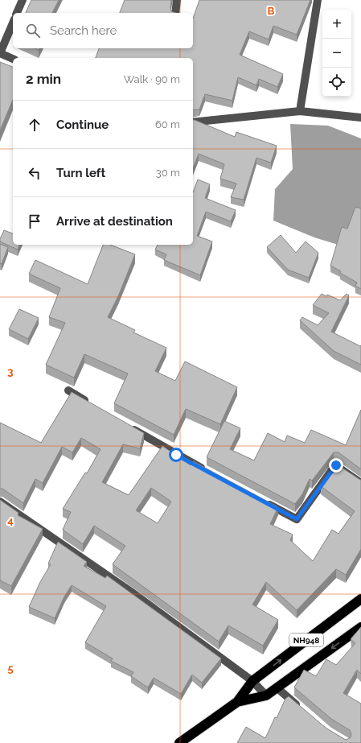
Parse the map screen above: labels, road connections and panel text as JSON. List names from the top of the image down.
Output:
{
  "streets": {
    "highway": ["NH948"]
  },
  "page": {
    "map_buttons": ["+", "−"],
    "search": "Search here",
    "heading": ["2 min", "Walk · 90 m"],
    "list": [
      ["Continue", "60 m"],
      ["Turn left", "30 m"],
      "Arrive at destination"
    ]
  },
  "grid": {
    "columns": ["B"],
    "rows": ["3", "4", "5"]
  }
}
